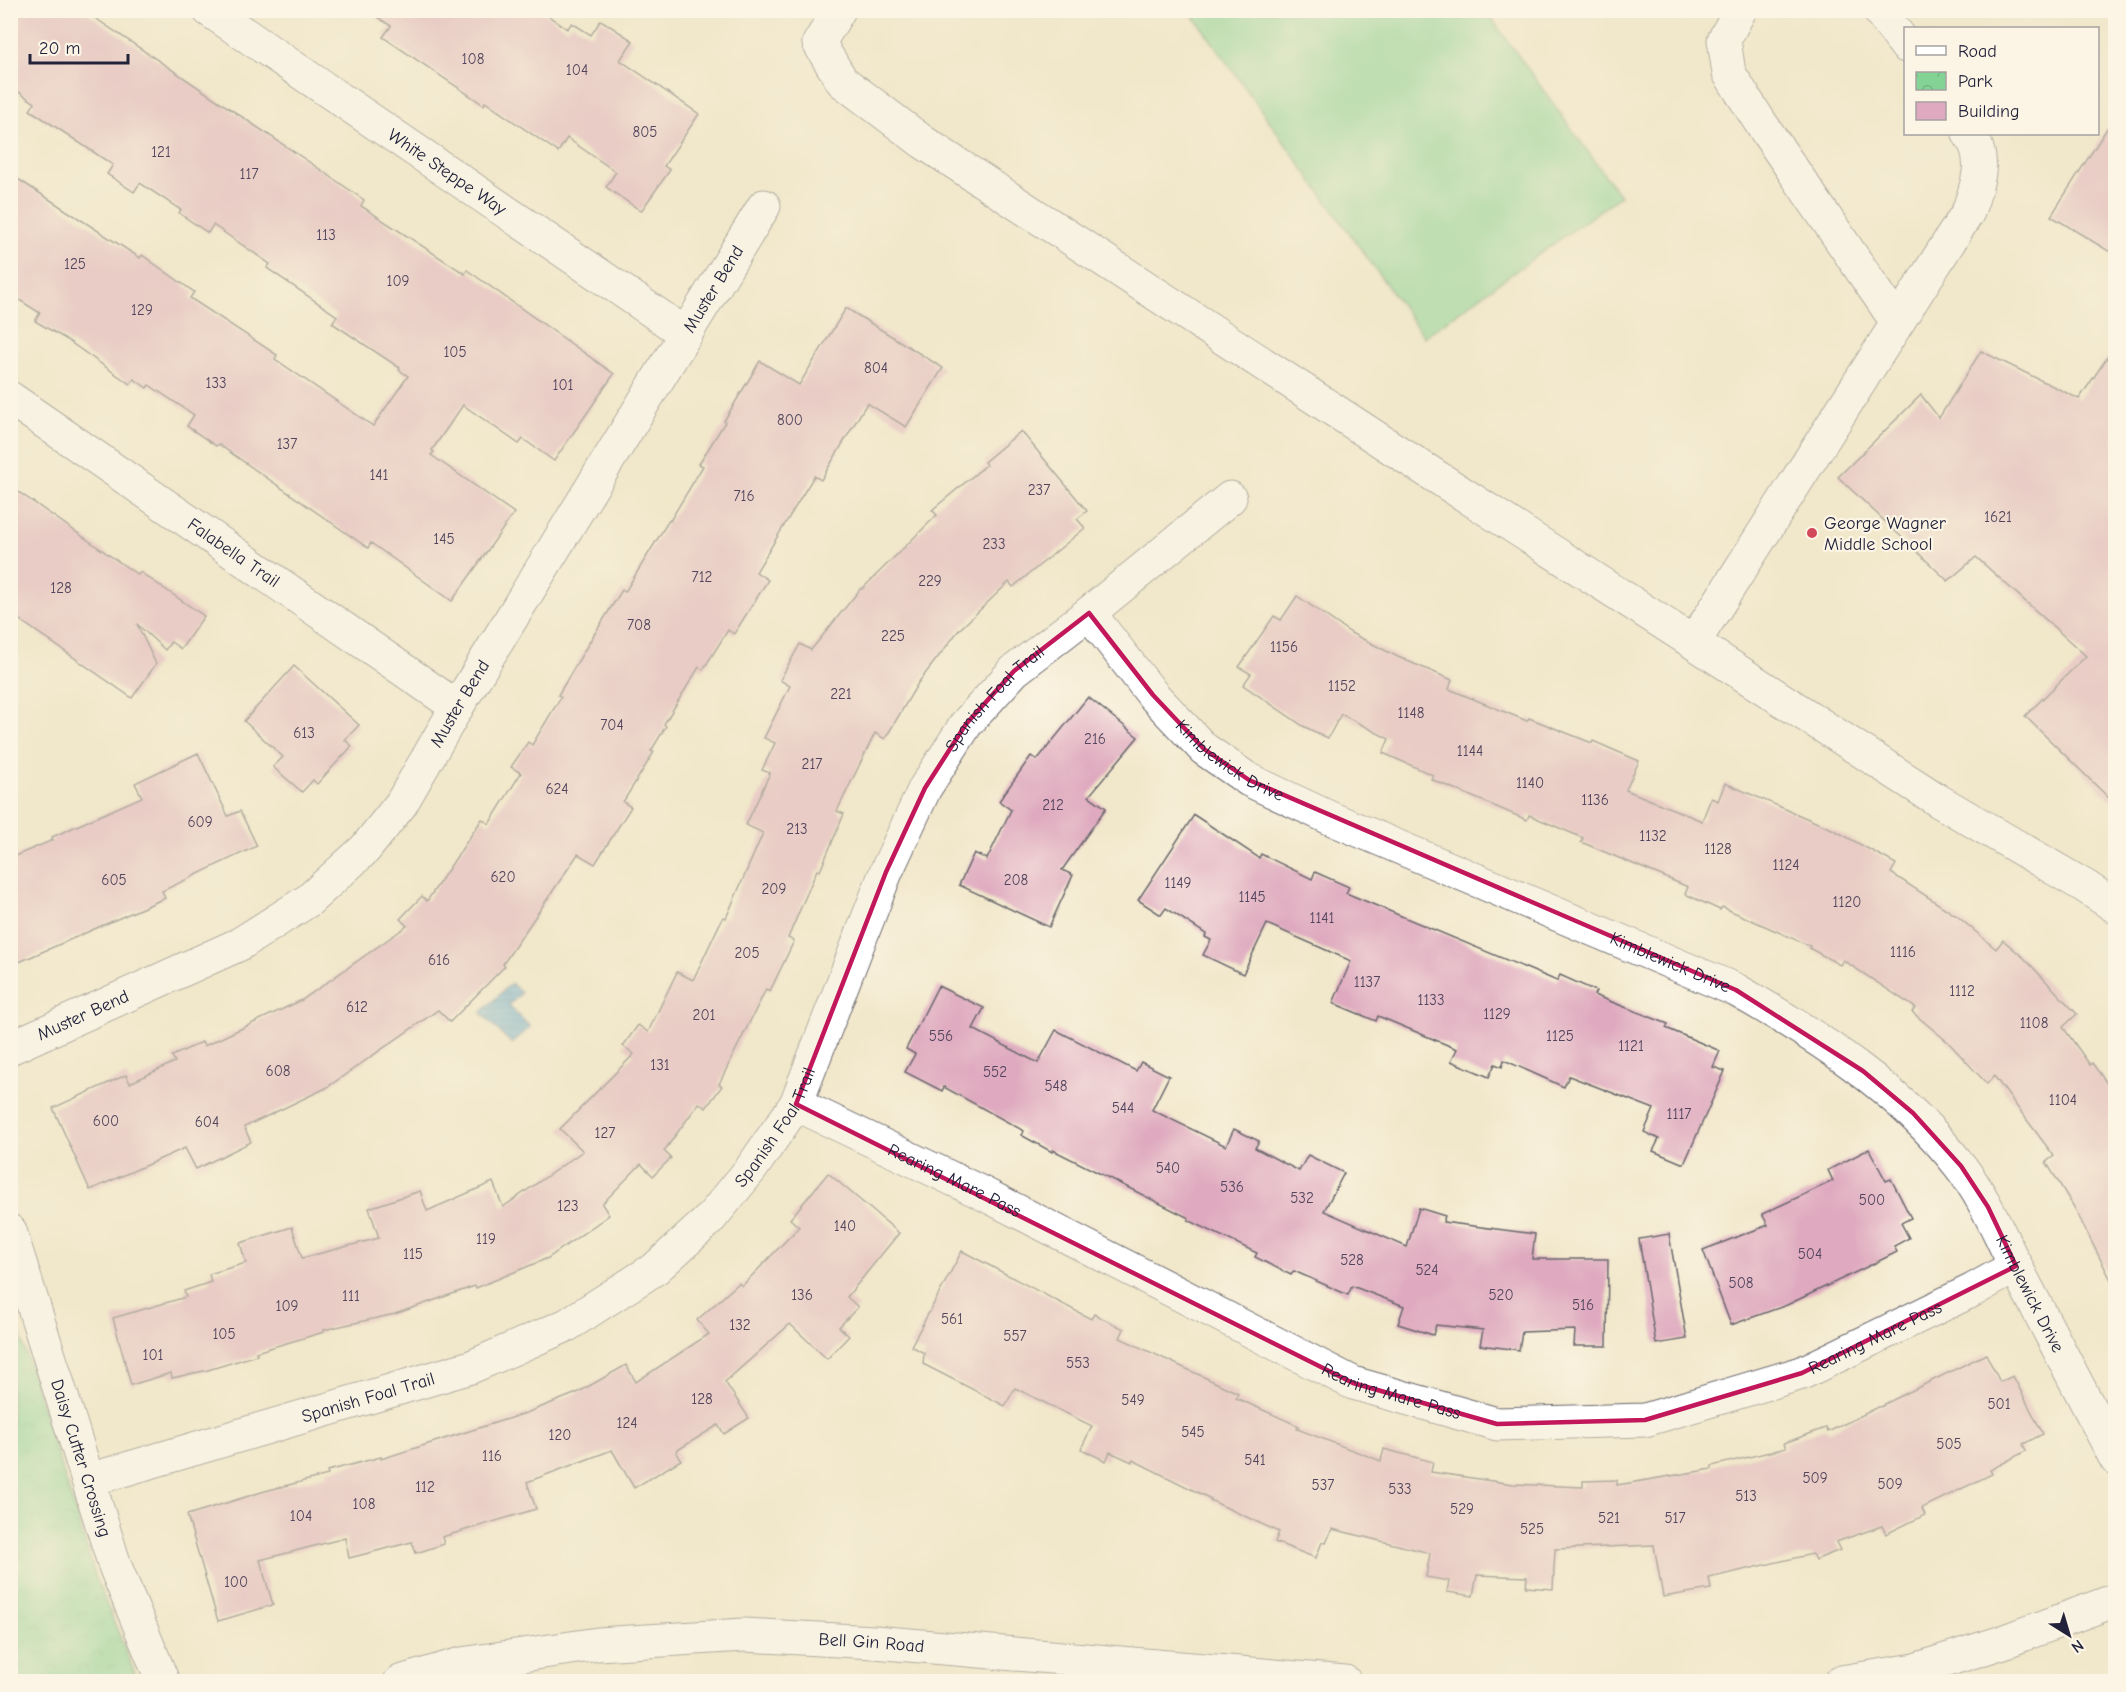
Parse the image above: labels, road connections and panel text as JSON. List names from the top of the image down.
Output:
{
  "streets": {
    "street": [
      "White Steppe Way",
      "Muster Bend",
      "Falabella Trail",
      "Spanish Foal Trail",
      "Kimblewick Drive",
      "Rearing Mare Pass",
      "Daisy Cutter Crossing",
      "Bell Gin Road"
    ]
  },
  "crossings": [
    ["White Steppe Way", "Muster Bend"],
    ["Muster Bend", "Falabella Trail"],
    ["Spanish Foal Trail", "Kimblewick Drive"],
    ["Spanish Foal Trail", "Rearing Mare Pass"],
    ["Spanish Foal Trail", "Daisy Cutter Crossing"],
    ["Kimblewick Drive", "Rearing Mare Pass"]
  ],
  "places": ["George Wagner Middle School"],
  "house_numbers": [
    "108",
    "104",
    "805",
    "121",
    "117",
    "113",
    "125",
    "109",
    "129",
    "105",
    "804",
    "133",
    "101",
    "800",
    "137",
    "141",
    "237",
    "716",
    "1621",
    "145",
    "233",
    "712",
    "229",
    "128",
    "708",
    "225",
    "1156",
    "1152",
    "221",
    "1148",
    "704",
    "613",
    "216",
    "1144",
    "217",
    "1140",
    "624",
    "1136",
    "212",
    "609",
    "213",
    "1132",
    "1128",
    "1124",
    "620",
    "605",
    "208",
    "1149",
    "209",
    "1145",
    "1120",
    "1141",
    "1116",
    "205",
    "616",
    "1137",
    "1112",
    "1133",
    "612",
    "1129",
    "201",
    "1108",
    "556",
    "1125",
    "1121",
    "131",
    "608",
    "552",
    "548",
    "1104",
    "544",
    "1117",
    "600",
    "604",
    "127",
    "540",
    "536",
    "532",
    "500",
    "123",
    "140",
    "119",
    "115",
    "504",
    "528",
    "524",
    "508",
    "136",
    "520",
    "111",
    "516",
    "109",
    "561",
    "132",
    "105",
    "557",
    "101",
    "553",
    "128",
    "549",
    "501",
    "124",
    "545",
    "120",
    "505",
    "116",
    "541",
    "509",
    "509",
    "537",
    "112",
    "533",
    "513",
    "108",
    "529",
    "104",
    "521",
    "517",
    "525",
    "100"
  ],
  "legend": ["Road", "Park", "Building"],
  "scale_bar": "20 m",
  "north": "bottom right"
}
